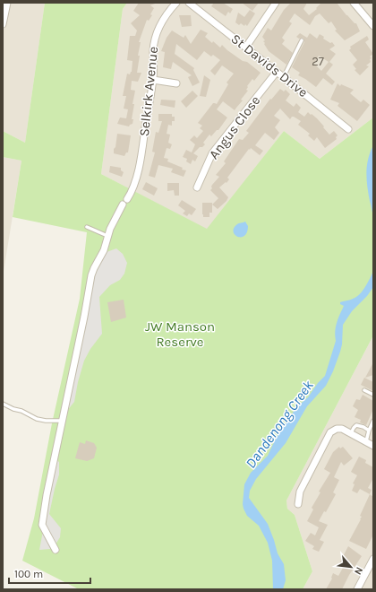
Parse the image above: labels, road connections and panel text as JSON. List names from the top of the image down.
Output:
{
  "streets": {
    "street": ["St Davids Drive", "Selkirk Avenue", "Angus Close"]
  },
  "crossings": [
    ["St Davids Drive", "Angus Close"]
  ],
  "water": ["Dandenong Creek"],
  "parks": ["JW Manson Reserve"],
  "house_numbers": ["27"],
  "scale_bar": "100 m",
  "north": "bottom right"
}
